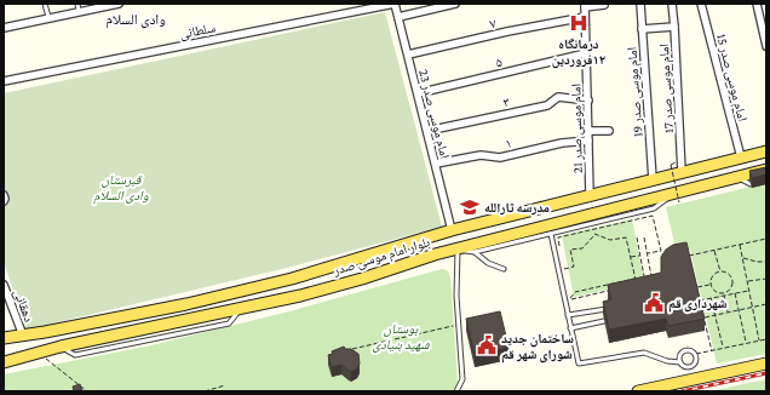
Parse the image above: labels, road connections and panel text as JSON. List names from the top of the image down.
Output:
{
  "streets": {
    "main road": ["بلوار امام موسی صدر"],
    "street": [
      "۷",
      "سلطانی",
      "۵",
      "امام موسی صدر 15",
      "امام موسی صدر 17",
      "امام موسی صدر 19",
      "۳",
      "امام موسی صدر 23",
      "امام موسی صدر 21",
      "۱",
      "دهقانی"
    ]
  },
  "crossings": [
    ["۷", "امام موسی صدر 23"],
    ["۷", "امام موسی صدر 21"],
    ["سلطانی", "امام موسی صدر 23"],
    ["۵", "امام موسی صدر 23"],
    ["۵", "امام موسی صدر 21"],
    ["امام موسی صدر 15", "بلوار امام موسی صدر"],
    ["امام موسی صدر 17", "بلوار امام موسی صدر"],
    ["امام موسی صدر 19", "بلوار امام موسی صدر"],
    ["۳", "امام موسی صدر 23"],
    ["۳", "امام موسی صدر 21"],
    ["امام موسی صدر 23", "۱"],
    ["امام موسی صدر 23", "بلوار امام موسی صدر"],
    ["امام موسی صدر 21", "۱"],
    ["امام موسی صدر 21", "بلوار امام موسی صدر"],
    ["بلوار امام موسی صدر", "دهقانی"]
  ],
  "districts": ["وادی السلام"],
  "parks": ["قبرستان وادی السلام", "بوستان شهید بنیادی"],
  "places": {
    "hospital": ["درمانگاه ١٢فروردین"],
    "school or university": ["مدرسه ثارالله"],
    "public building": ["شهرداری قم", "ساختمان جدید شورای شهر قم"]
  }
}
